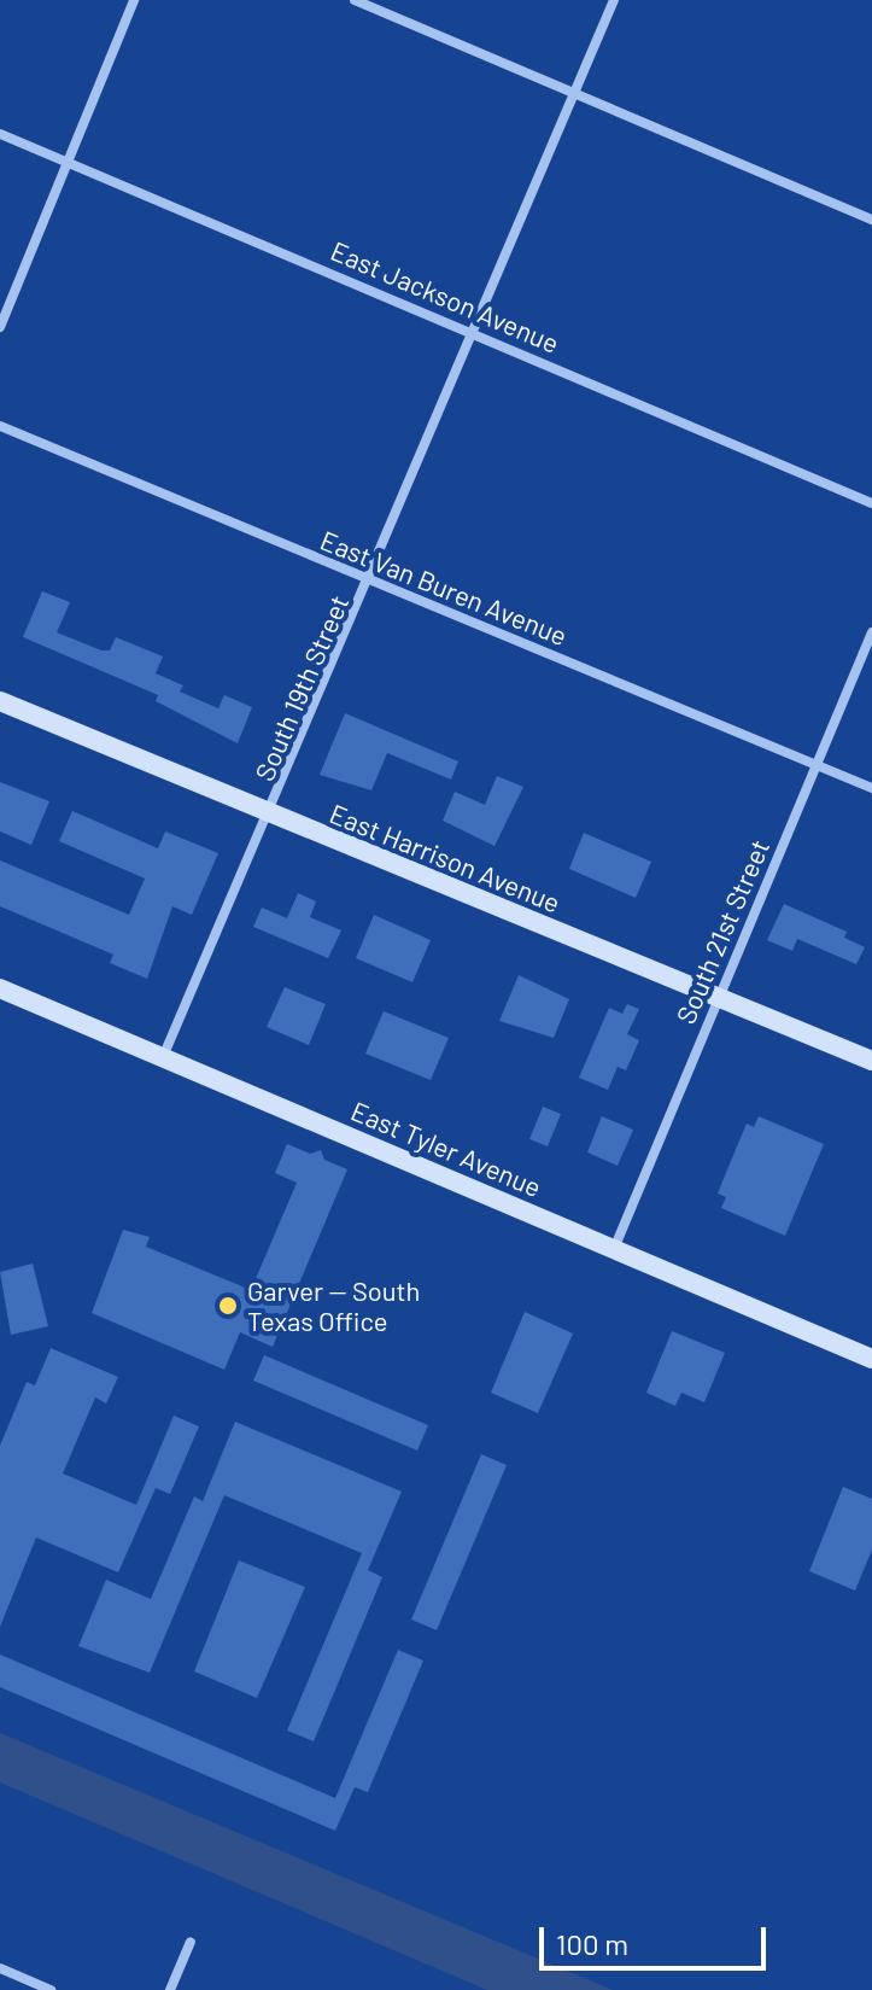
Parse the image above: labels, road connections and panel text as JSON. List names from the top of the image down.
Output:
{
  "streets": {
    "main road": ["East Harrison Avenue", "East Tyler Avenue"],
    "street": [
      "East Jackson Avenue",
      "East Van Buren Avenue",
      "South 19th Street",
      "South 21st Street"
    ]
  },
  "crossings": [
    ["East Jackson Avenue", "South 19th Street"],
    ["East Van Buren Avenue", "South 19th Street"],
    ["East Van Buren Avenue", "South 21st Street"],
    ["South 19th Street", "East Harrison Avenue"],
    ["South 19th Street", "East Tyler Avenue"],
    ["East Harrison Avenue", "South 21st Street"],
    ["South 21st Street", "East Tyler Avenue"]
  ],
  "places": ["Garver — South Texas Office"],
  "scale_bar": "100 m"
}
